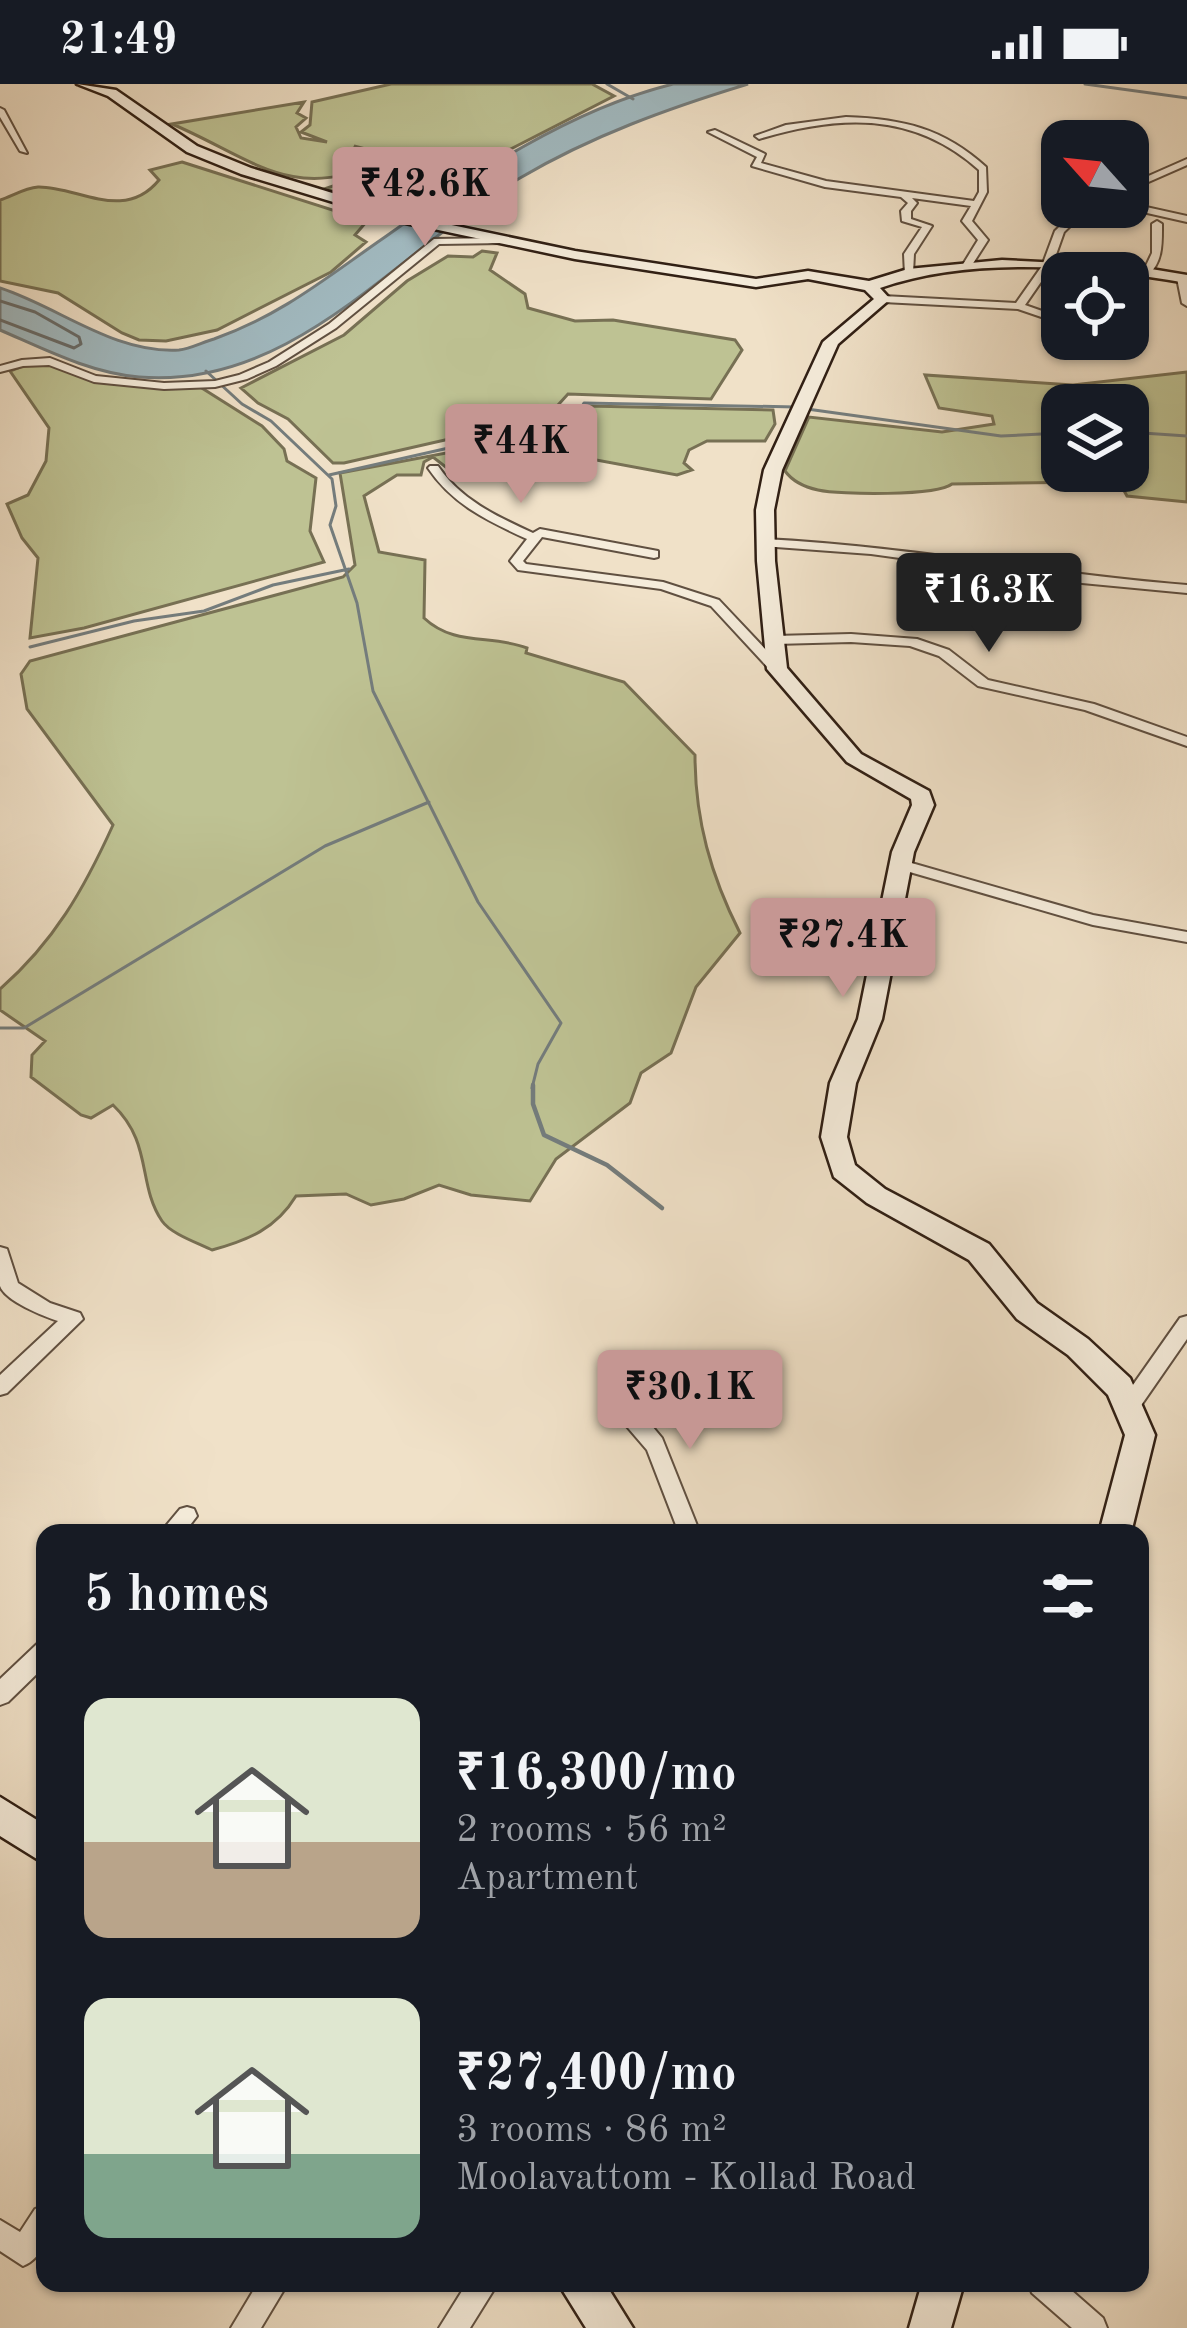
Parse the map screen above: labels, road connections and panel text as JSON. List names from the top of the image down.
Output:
{
  "north": "top left",
  "page": {
    "status": "21:49",
    "price": [
      "₹42.6K",
      "₹44K",
      "₹16.3K",
      "₹27.4K",
      "₹30.1K"
    ],
    "heading": "5 homes",
    "list": [
      {
        "name": "₹16,300/mo",
        "note": "2 rooms · 56 m² · Apartment"
      },
      {
        "name": "₹27,400/mo",
        "note": "3 rooms · 86 m² · Moolavattom - Kollad Road"
      }
    ]
  }
}
